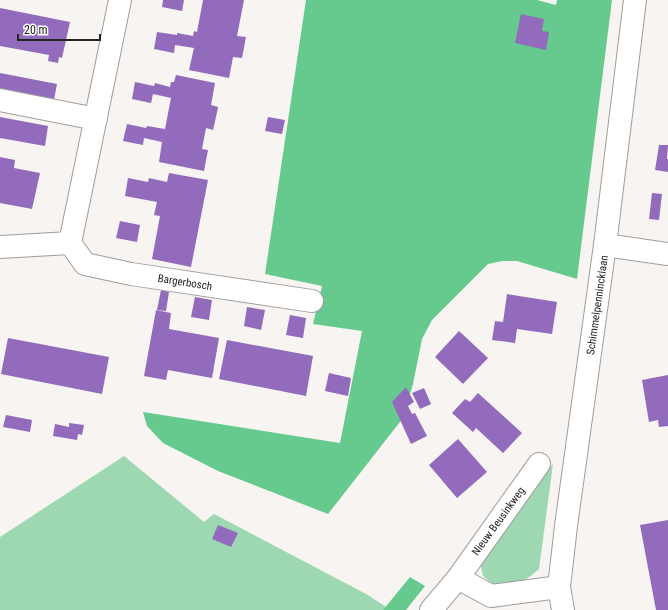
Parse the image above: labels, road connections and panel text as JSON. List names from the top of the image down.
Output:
{
  "streets": {
    "street": ["Bargerbosch", "Schimmelpennincklaan", "Nieuw Beusinkweg"]
  },
  "scale_bar": "20 m"
}
